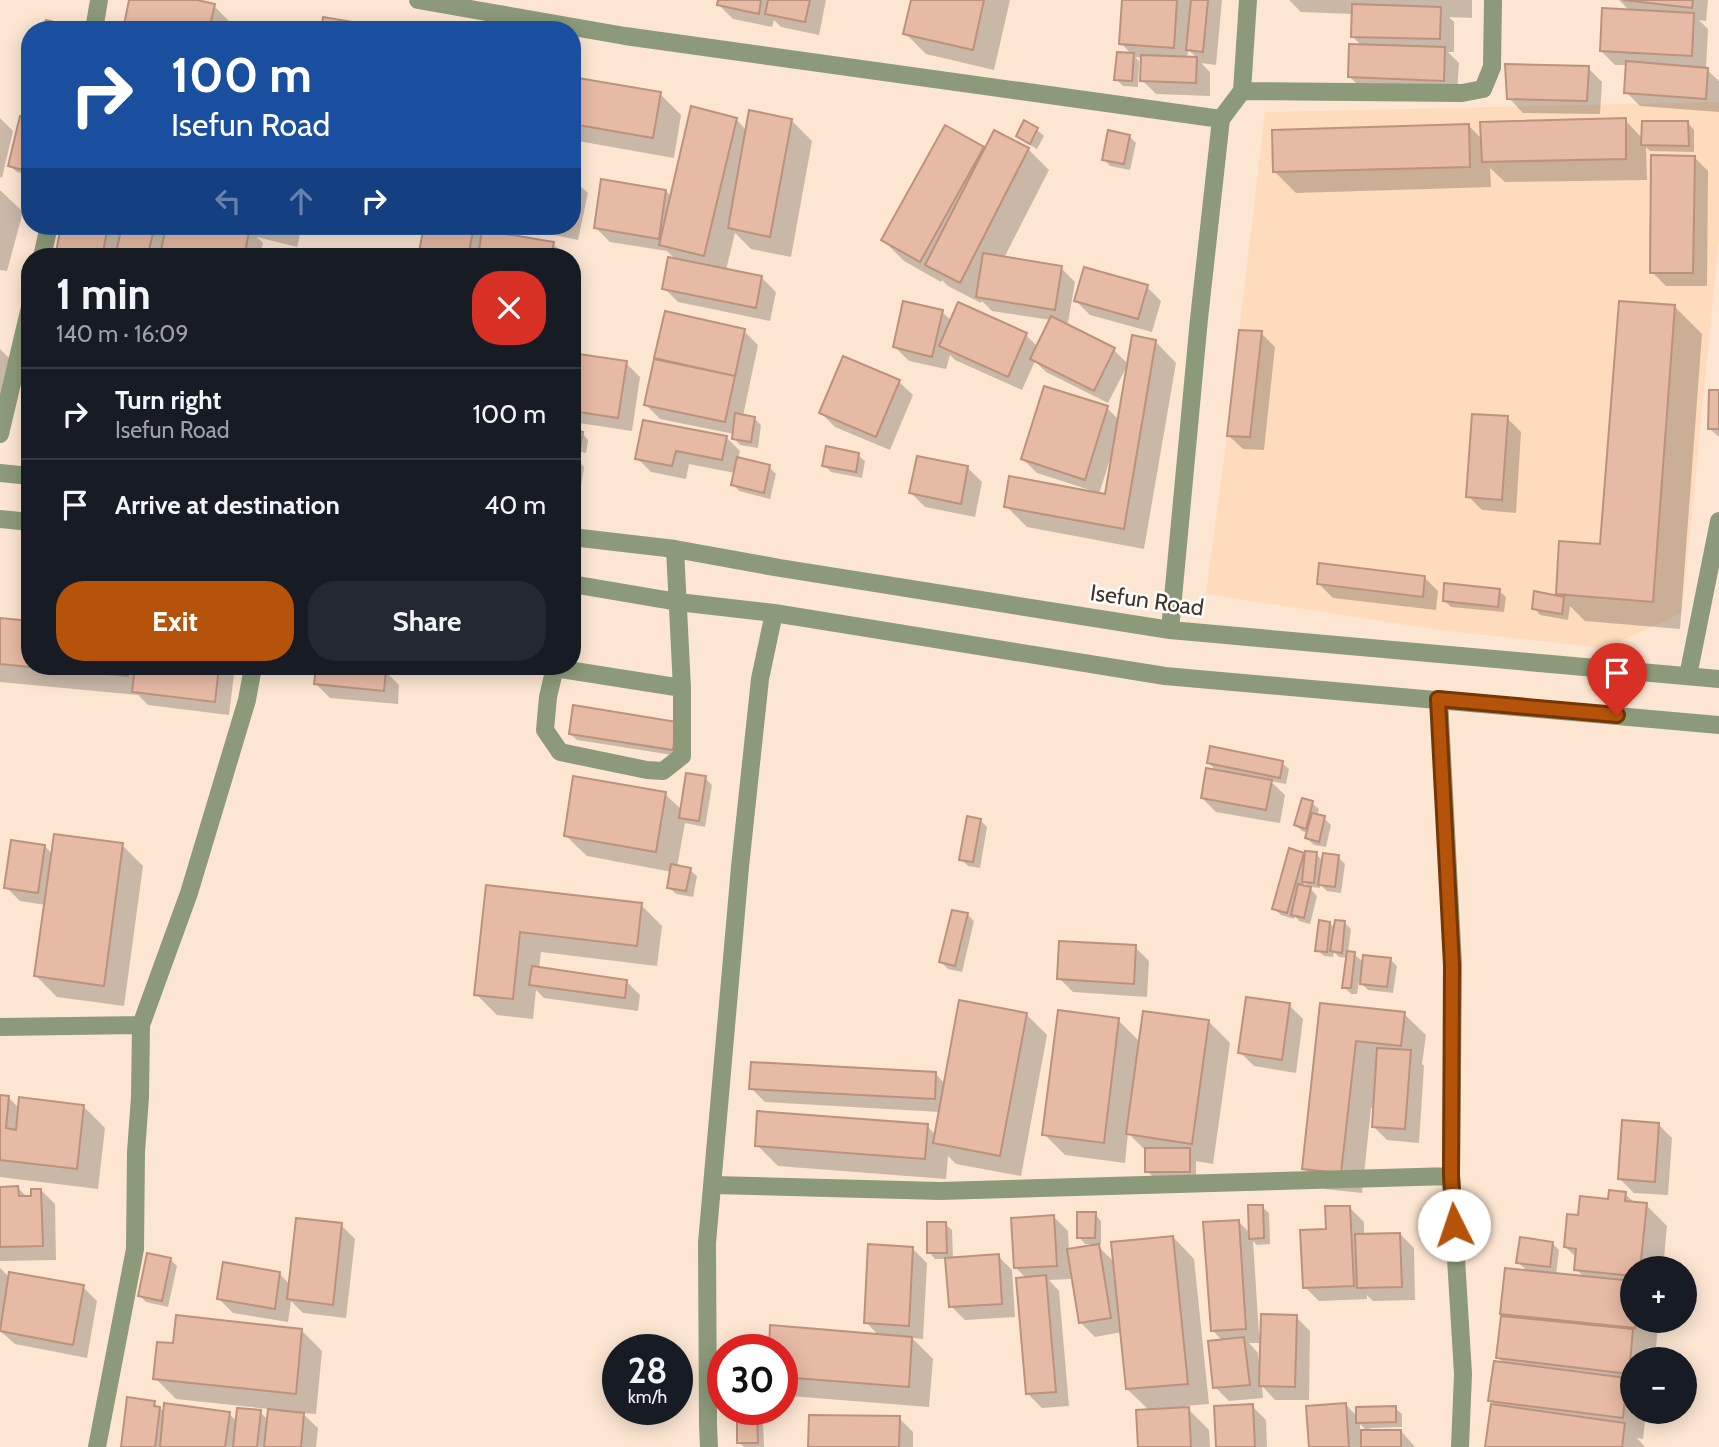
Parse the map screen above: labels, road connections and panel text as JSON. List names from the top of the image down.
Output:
{
  "streets": {
    "street": ["Isefun Road"]
  },
  "page": {
    "turn": ["100 m", "Isefun Road"],
    "heading": ["1 min", "140 m · 16:09"],
    "list": [
      {
        "name": "Turn right",
        "note": "Isefun Road",
        "value": "100 m"
      },
      {
        "name": "Arrive at destination",
        "value": "40 m"
      }
    ],
    "buttons": ["Exit", "Share"],
    "map_buttons": ["+", "−"],
    "speed": "28 km/h",
    "limit": "30"
  }
}
